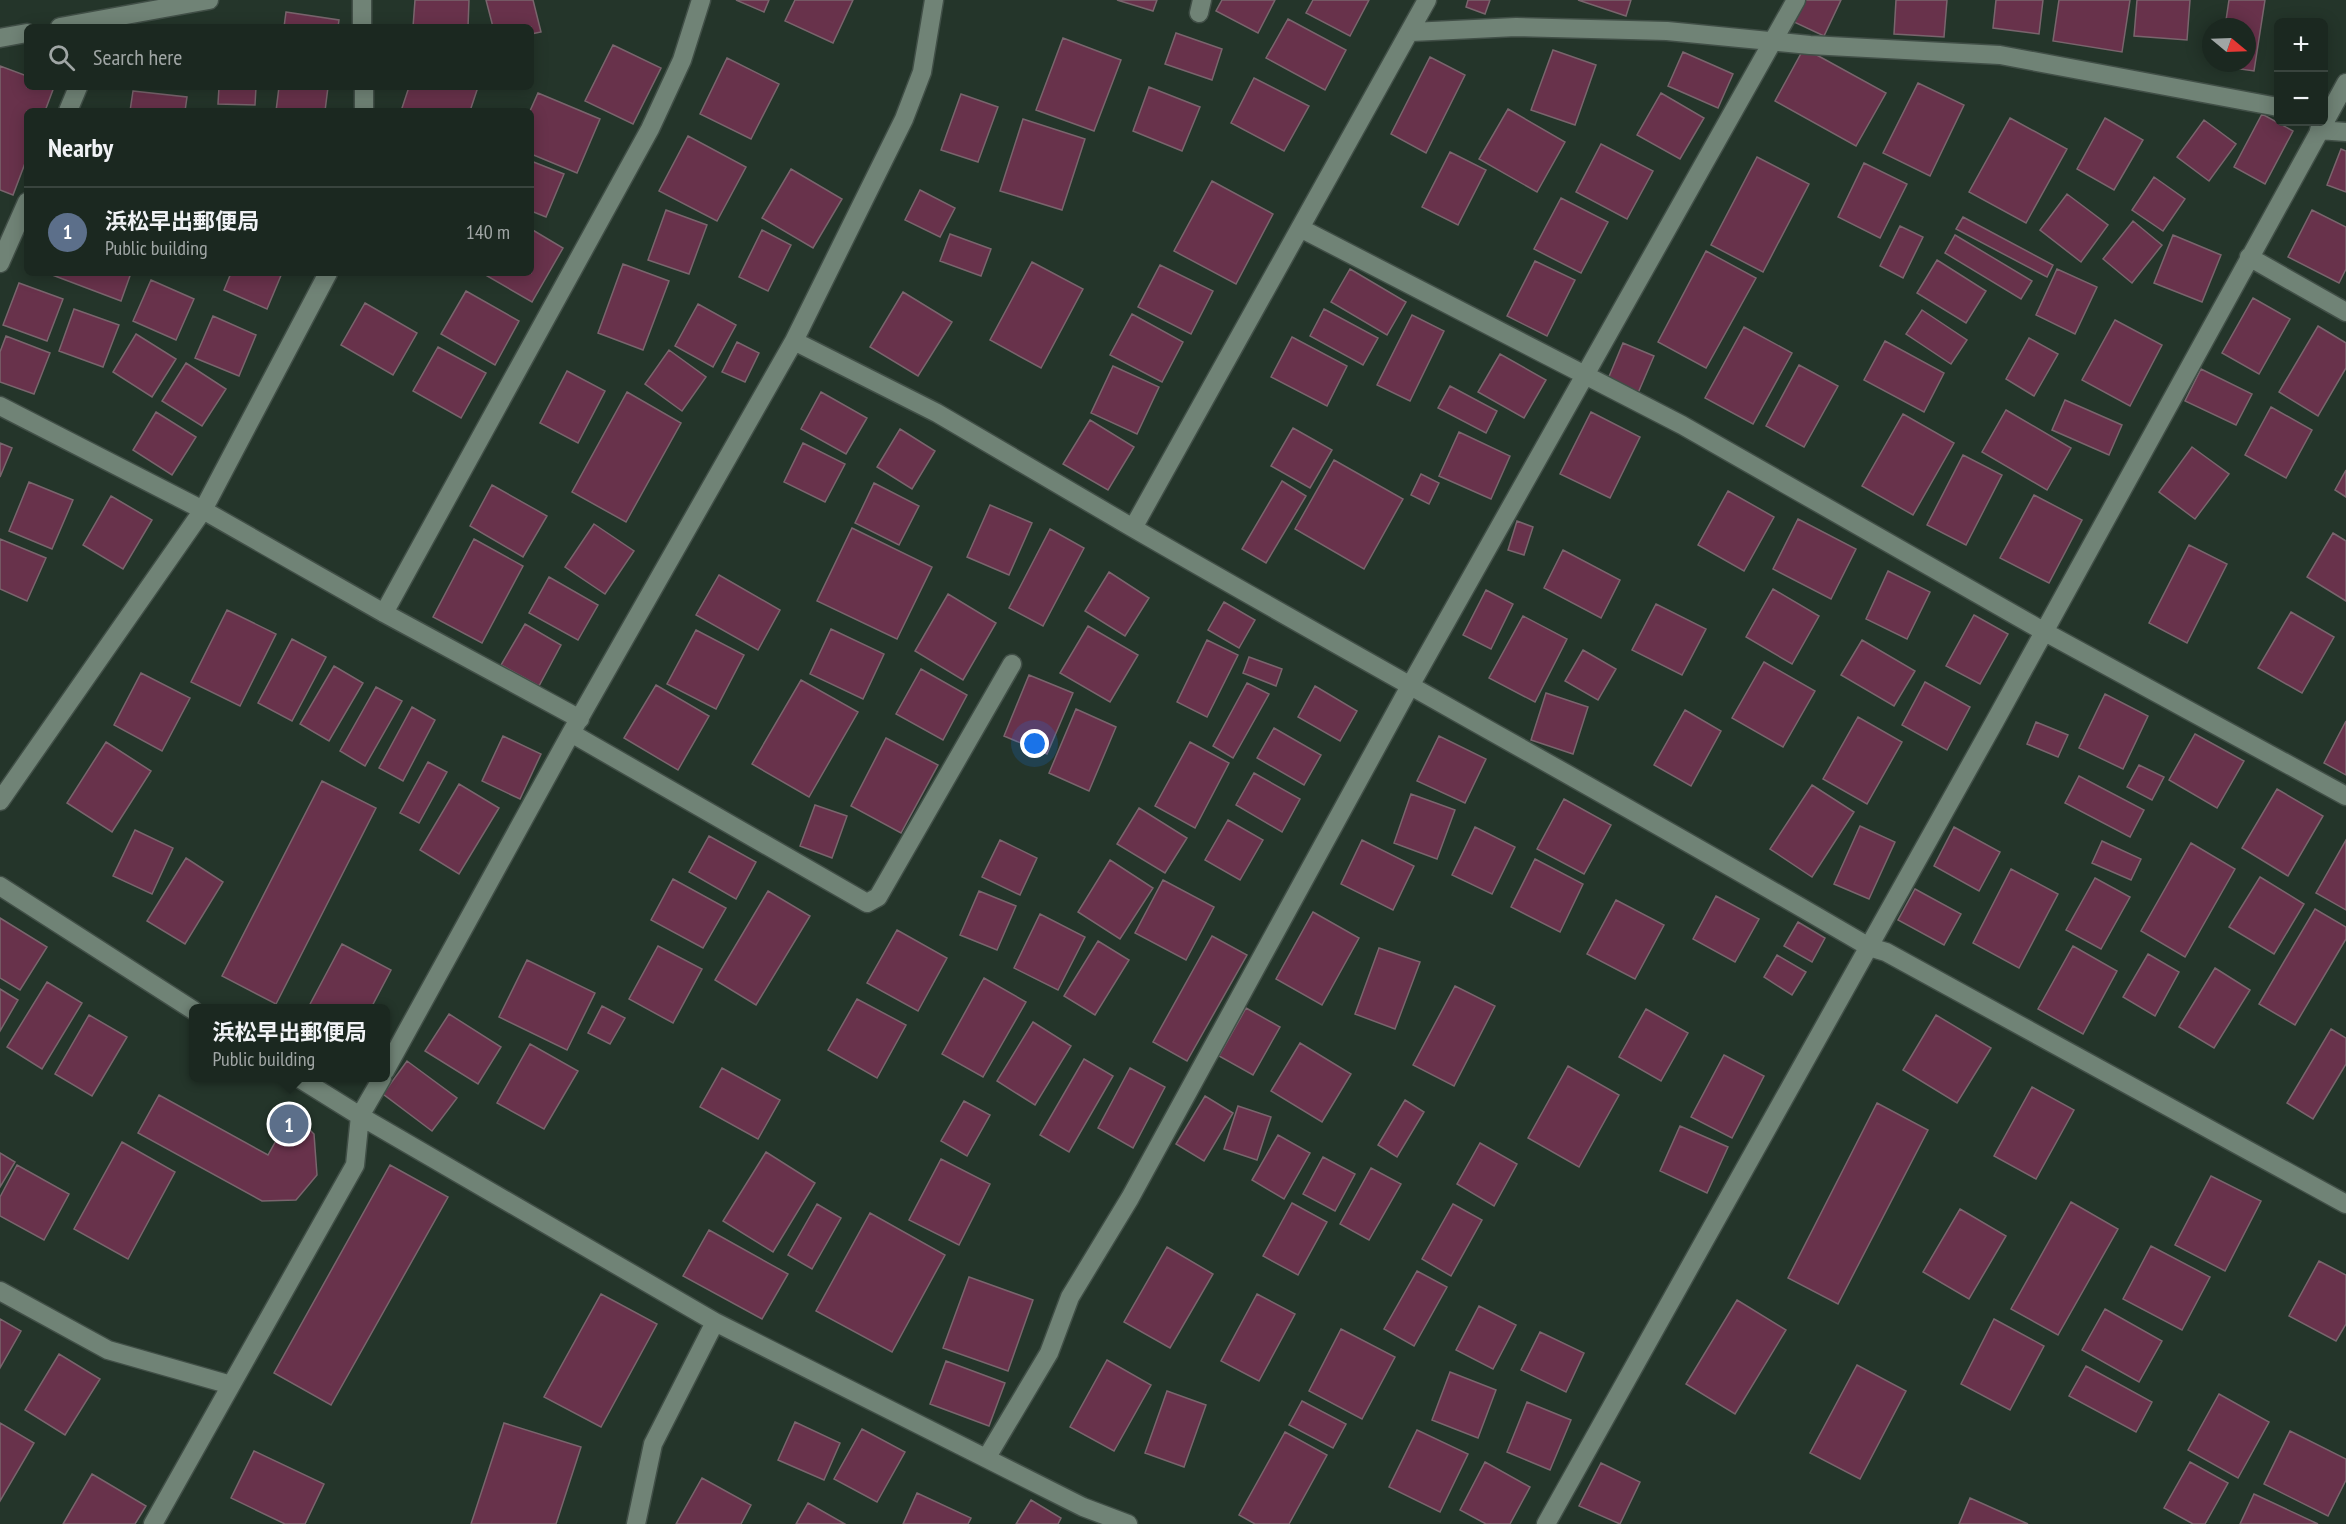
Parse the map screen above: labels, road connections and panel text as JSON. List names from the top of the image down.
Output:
{
  "north": "right",
  "page": {
    "map_buttons": ["+", "−"],
    "search": "Search here",
    "heading": "Nearby",
    "list": [
      {
        "mark": "1",
        "name": "浜松早出郵便局",
        "note": "Public building",
        "value": "140 m"
      }
    ],
    "popup": ["浜松早出郵便局", "Public building"],
    "pins": "1"
  }
}
